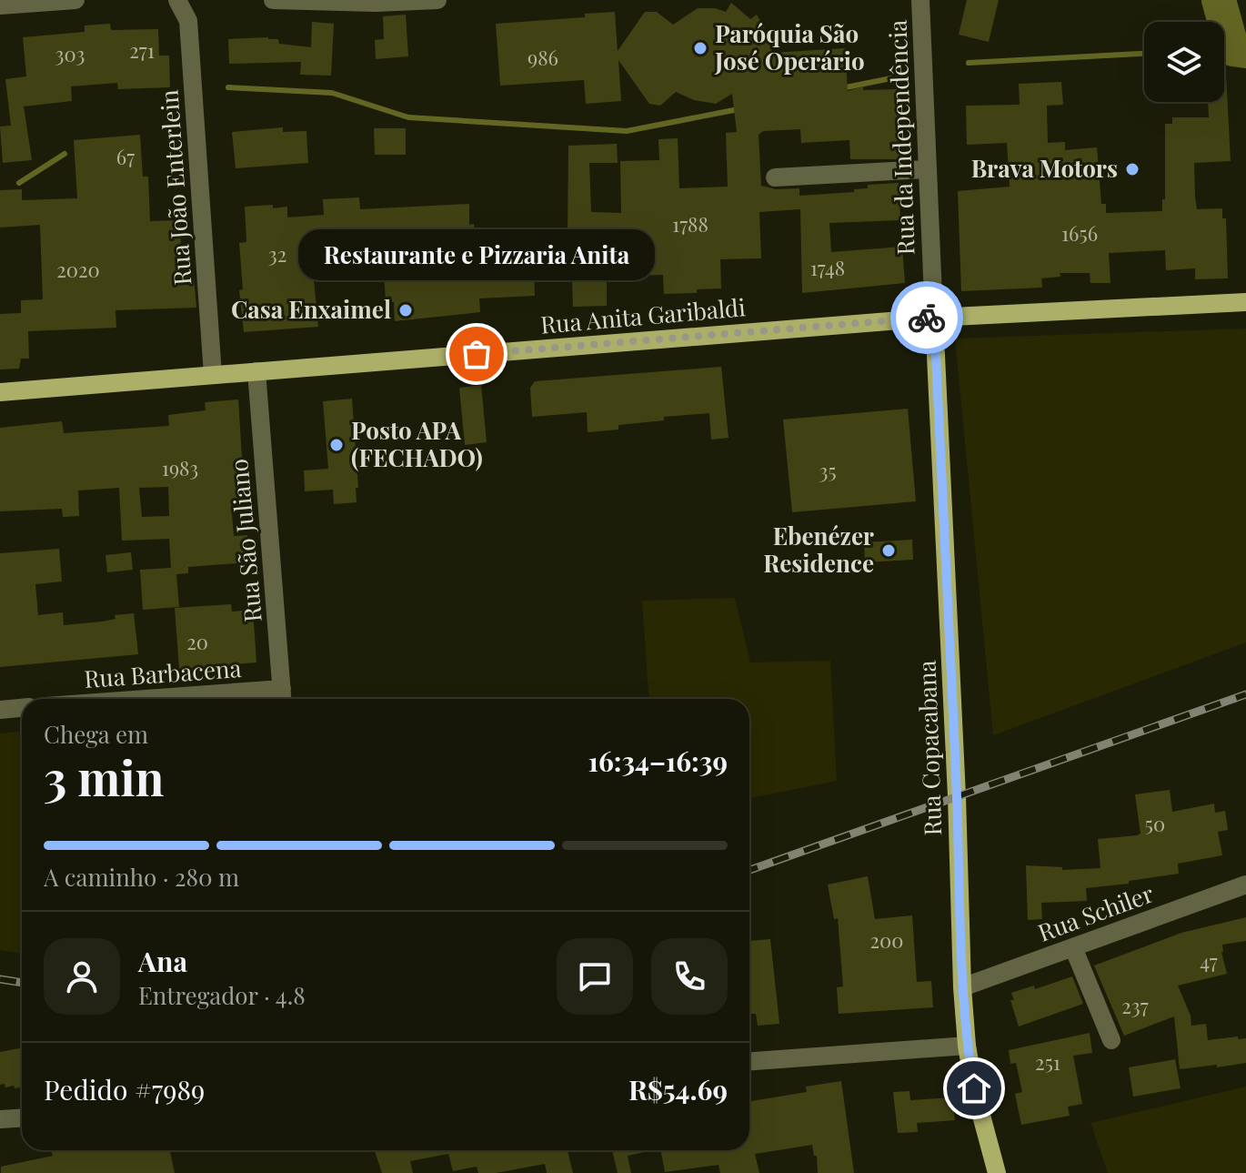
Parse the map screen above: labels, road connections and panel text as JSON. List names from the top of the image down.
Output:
{
  "streets": {
    "main road": ["Rua Anita Garibaldi", "Rua Copacabana"],
    "street": [
      "Rua da Independência",
      "Rua João Enterlein",
      "Rua São Juliano",
      "Rua Barbacena",
      "Rua Schiler"
    ]
  },
  "crossings": [
    ["Rua da Independência", "Rua Anita Garibaldi"],
    ["Rua da Independência", "Rua Copacabana"],
    ["Rua João Enterlein", "Rua Anita Garibaldi"],
    ["Rua Anita Garibaldi", "Rua São Juliano"],
    ["Rua Anita Garibaldi", "Rua Copacabana"],
    ["Rua São Juliano", "Rua Barbacena"],
    ["Rua Copacabana", "Rua Schiler"]
  ],
  "places": [
    "Paróquia São José Operário",
    "Brava Motors",
    "Casa Enxaimel",
    "Restaurante e Pizzaria Anita",
    "Posto APA (FECHADO)",
    "Ebenézer Residence"
  ],
  "house_numbers": [
    "271",
    "303",
    "986",
    "67",
    "1788",
    "1656",
    "32",
    "1748",
    "2020",
    "1983",
    "35",
    "20",
    "50",
    "200",
    "47",
    "237",
    "251"
  ],
  "page": {
    "bubble": "Restaurante e Pizzaria Anita",
    "heading": ["3 min", "Chega em", "16:34–16:39"],
    "panel": [
      "Ana",
      "Entregador · 4.8",
      "Pedido #7989",
      "R$54.69"
    ],
    "bar": "A caminho · 280 m"
  }
}
